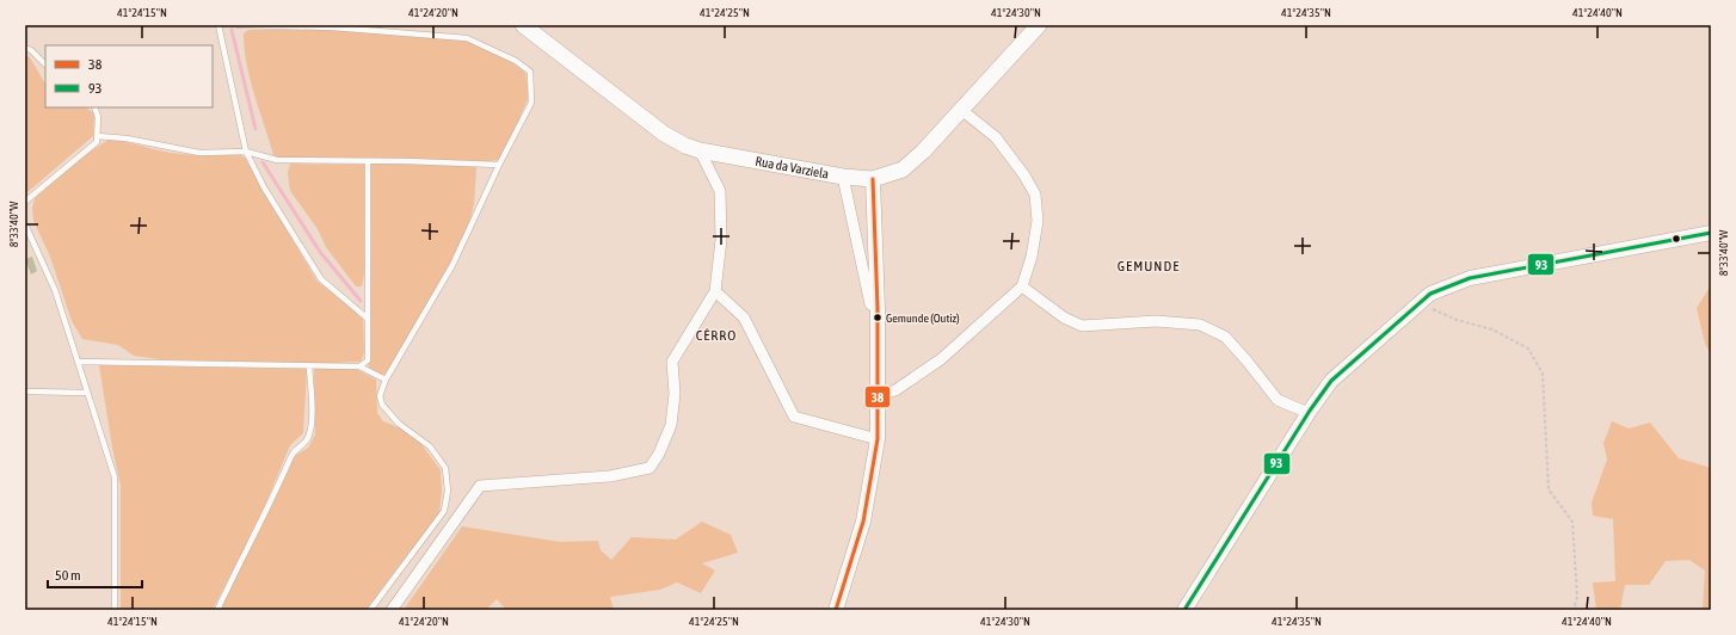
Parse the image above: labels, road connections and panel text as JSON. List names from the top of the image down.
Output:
{
  "streets": {
    "main road": ["Rua da Varziela"]
  },
  "districts": ["GEMUNDE", "CÊRRO"],
  "places": ["Gemunde (Outiz)"],
  "lines": ["transit line 38", "transit line 93"],
  "legend": ["38", "93"],
  "scale_bar": "50 m",
  "coordinates": [
    "41°24'15\"N",
    "41°24'20\"N",
    "41°24'25\"N",
    "41°24'30\"N",
    "41°24'35\"N",
    "41°24'40\"N",
    "8°33'40\"W"
  ]
}
